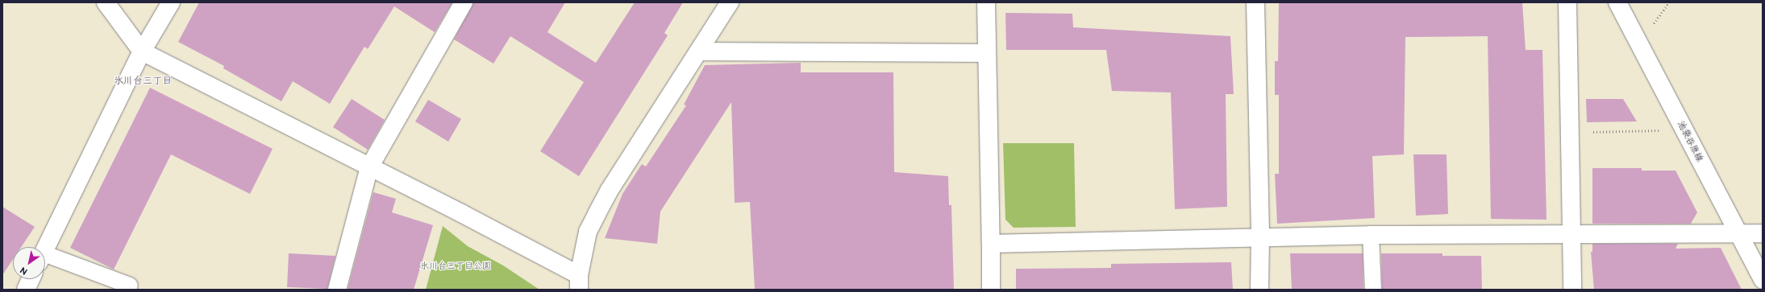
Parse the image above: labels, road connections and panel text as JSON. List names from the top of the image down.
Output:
{
  "streets": {
    "street": ["池袋谷原線"]
  },
  "districts": ["氷川台三丁目"],
  "parks": ["氷川台三丁目公園"],
  "north": "bottom left"
}
